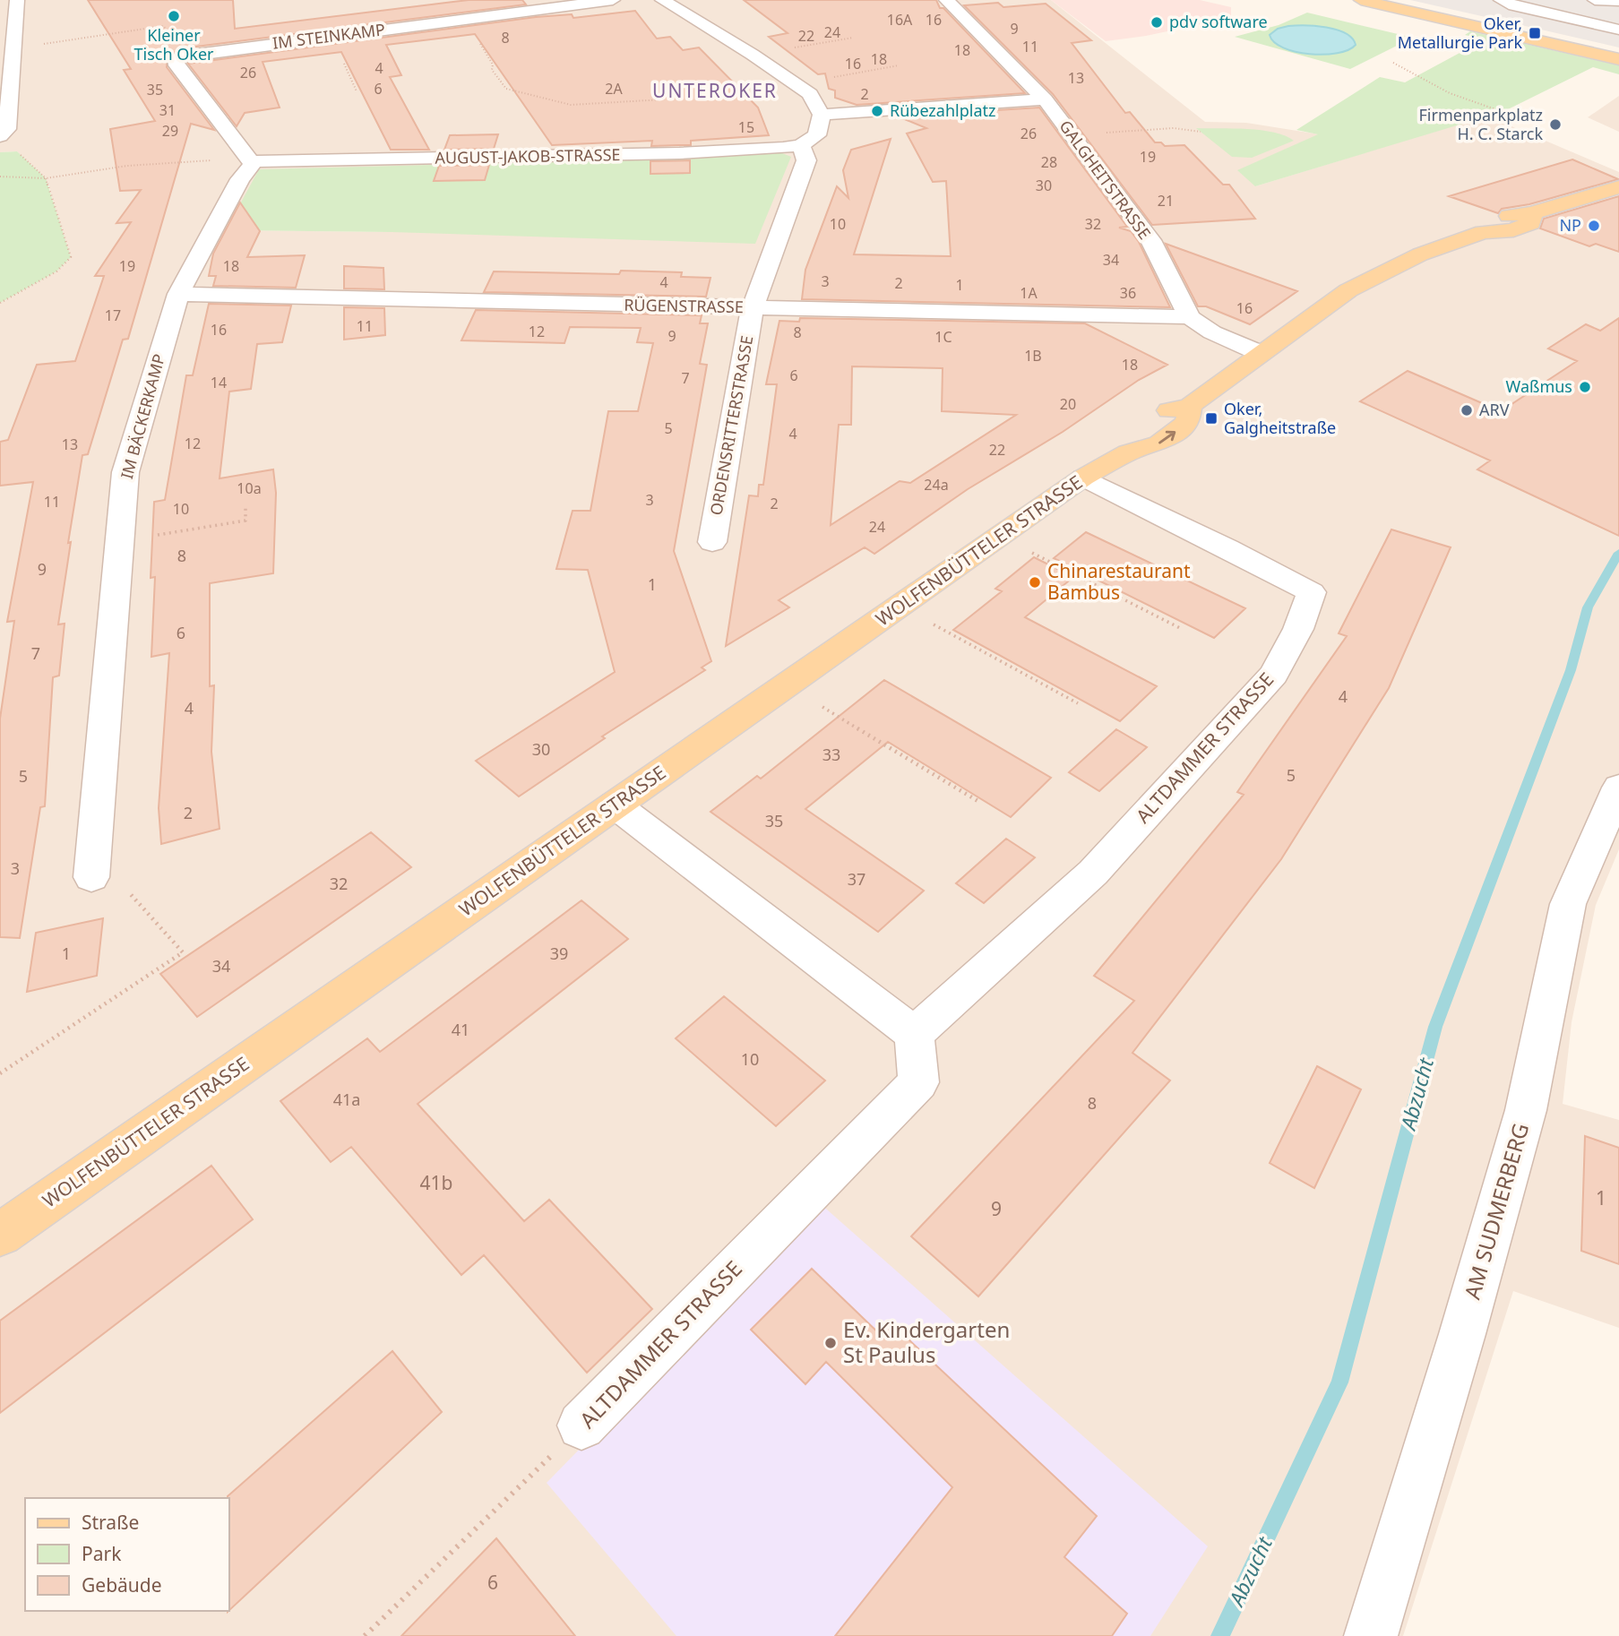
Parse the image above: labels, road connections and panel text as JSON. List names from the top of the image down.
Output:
{
  "streets": {
    "main road": ["WOLFENBÜTTELER STRASSE"],
    "street": [
      "IM STEINKAMP",
      "AUGUST-JAKOB-STRASSE",
      "GALGHEITSTRASSE",
      "RÜGENSTRASSE",
      "IM BÄCKERKAMP",
      "ORDENSRITTERSTRASSE",
      "ALTDAMMER STRASSE",
      "AM SUDMERBERG"
    ]
  },
  "crossings": [
    ["AUGUST-JAKOB-STRASSE", "IM BÄCKERKAMP"],
    ["AUGUST-JAKOB-STRASSE", "ORDENSRITTERSTRASSE"],
    ["GALGHEITSTRASSE", "RÜGENSTRASSE"],
    ["RÜGENSTRASSE", "IM BÄCKERKAMP"],
    ["RÜGENSTRASSE", "ORDENSRITTERSTRASSE"],
    ["WOLFENBÜTTELER STRASSE", "ALTDAMMER STRASSE"]
  ],
  "districts": ["UNTEROKER"],
  "water": ["Abzucht"],
  "places": {
    "other": [
      "Kleiner Tisch Oker",
      "pdv software",
      "Rübezahlplatz",
      "Firmenparkplatz H. C. Starck",
      "NP",
      "Waßmus",
      "ARV",
      "Chinarestaurant Bambus",
      "Ev. Kindergarten St Paulus"
    ],
    "transit": ["Oker, Metallurgie Park", "Oker, Galgheitstraße"]
  },
  "house_numbers": [
    "16A",
    "16",
    "9",
    "24",
    "22",
    "8",
    "11",
    "18",
    "18",
    "16",
    "4",
    "26",
    "13",
    "6",
    "2A",
    "35",
    "2",
    "31",
    "15",
    "29",
    "26",
    "19",
    "28",
    "30",
    "21",
    "10",
    "32",
    "34",
    "19",
    "18",
    "3",
    "4",
    "2",
    "1",
    "1A",
    "36",
    "16",
    "17",
    "11",
    "16",
    "12",
    "8",
    "9",
    "1C",
    "1B",
    "18",
    "6",
    "7",
    "14",
    "20",
    "5",
    "4",
    "12",
    "13",
    "22",
    "24a",
    "10a",
    "3",
    "11",
    "2",
    "10",
    "24",
    "8",
    "9",
    "1",
    "6",
    "7",
    "4",
    "4",
    "30",
    "33",
    "5",
    "5",
    "2",
    "35",
    "3",
    "37",
    "32",
    "1",
    "39",
    "34",
    "41",
    "10",
    "41a",
    "8",
    "41b",
    "1",
    "9",
    "6"
  ],
  "legend": ["Straße", "Park", "Gebäude"]
}
